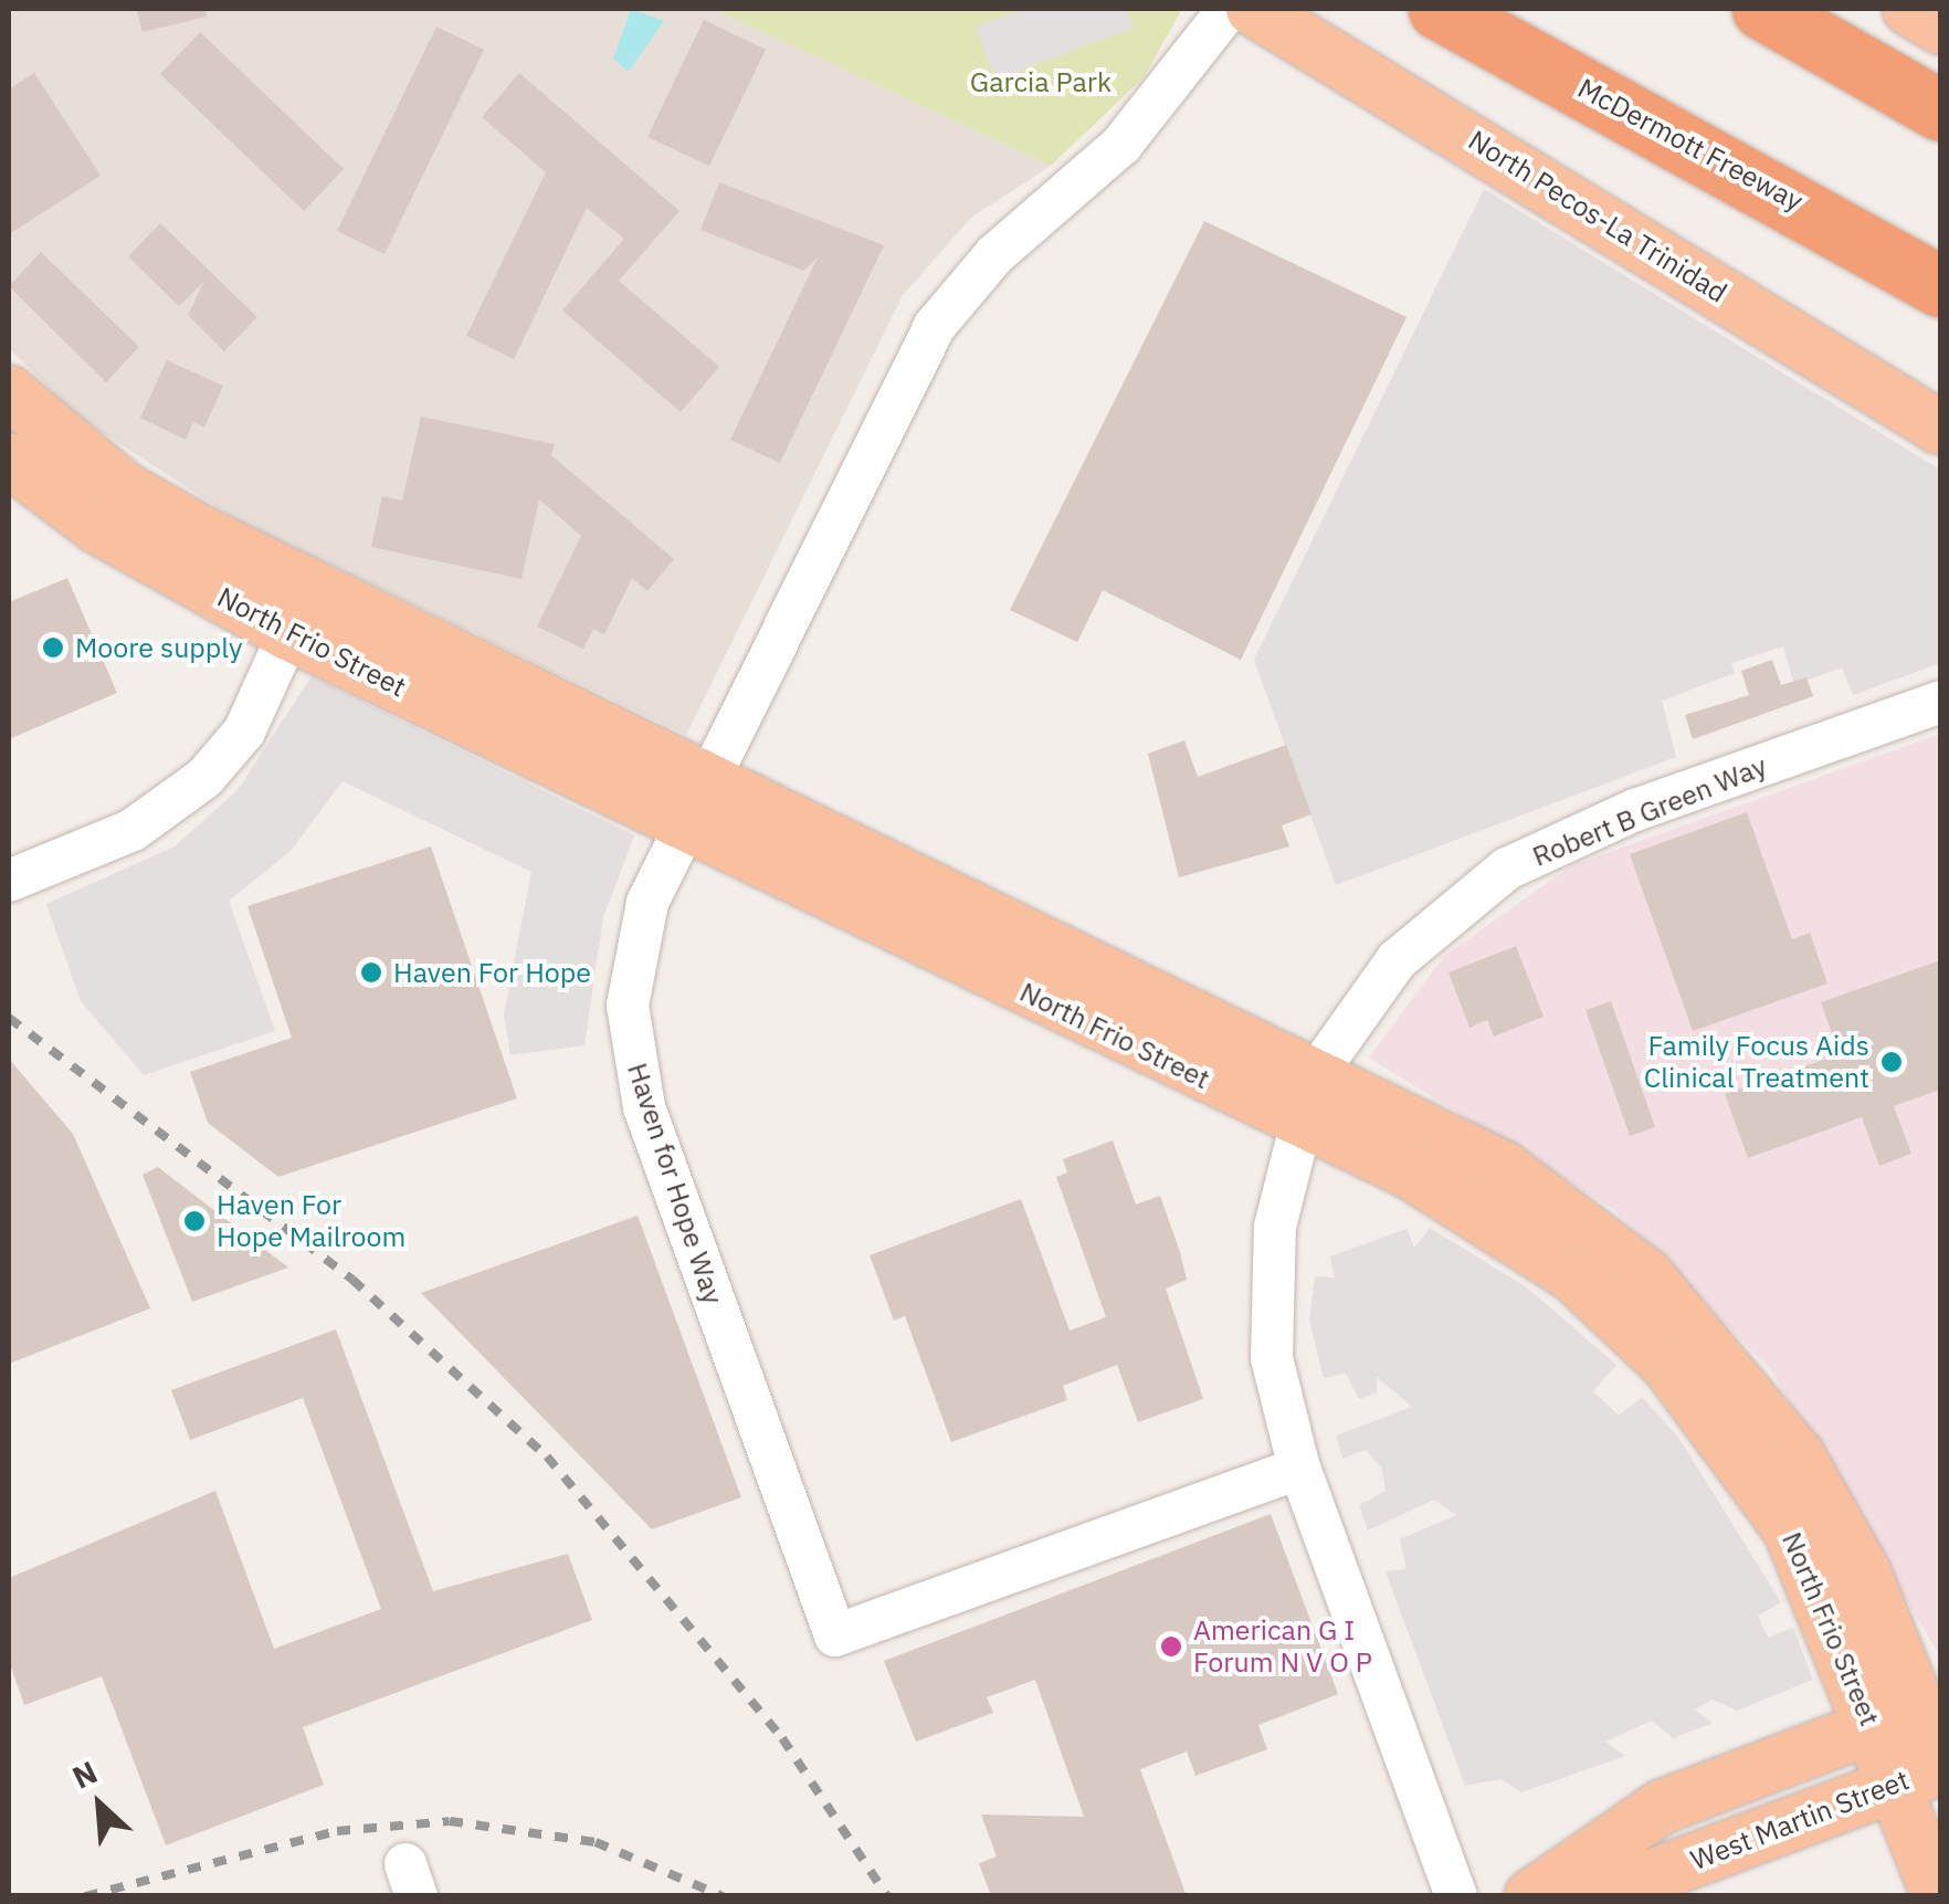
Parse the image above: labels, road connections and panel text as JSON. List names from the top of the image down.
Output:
{
  "streets": {
    "highway": ["McDermott Freeway"],
    "main road": ["North Pecos-La Trinidad", "North Frio Street", "West Martin Street"],
    "street": ["Robert B Green Way", "Haven for Hope Way"]
  },
  "crossings": [
    ["North Frio Street", "Robert B Green Way"],
    ["North Frio Street", "Haven for Hope Way"],
    ["North Frio Street", "West Martin Street"]
  ],
  "parks": ["Garcia Park"],
  "places": [
    "Moore supply",
    "Haven For Hope",
    "Family Focus Aids Clinical Treatment",
    "Haven For Hope Mailroom",
    "American G I Forum N V O P"
  ],
  "north": "top left"
}
